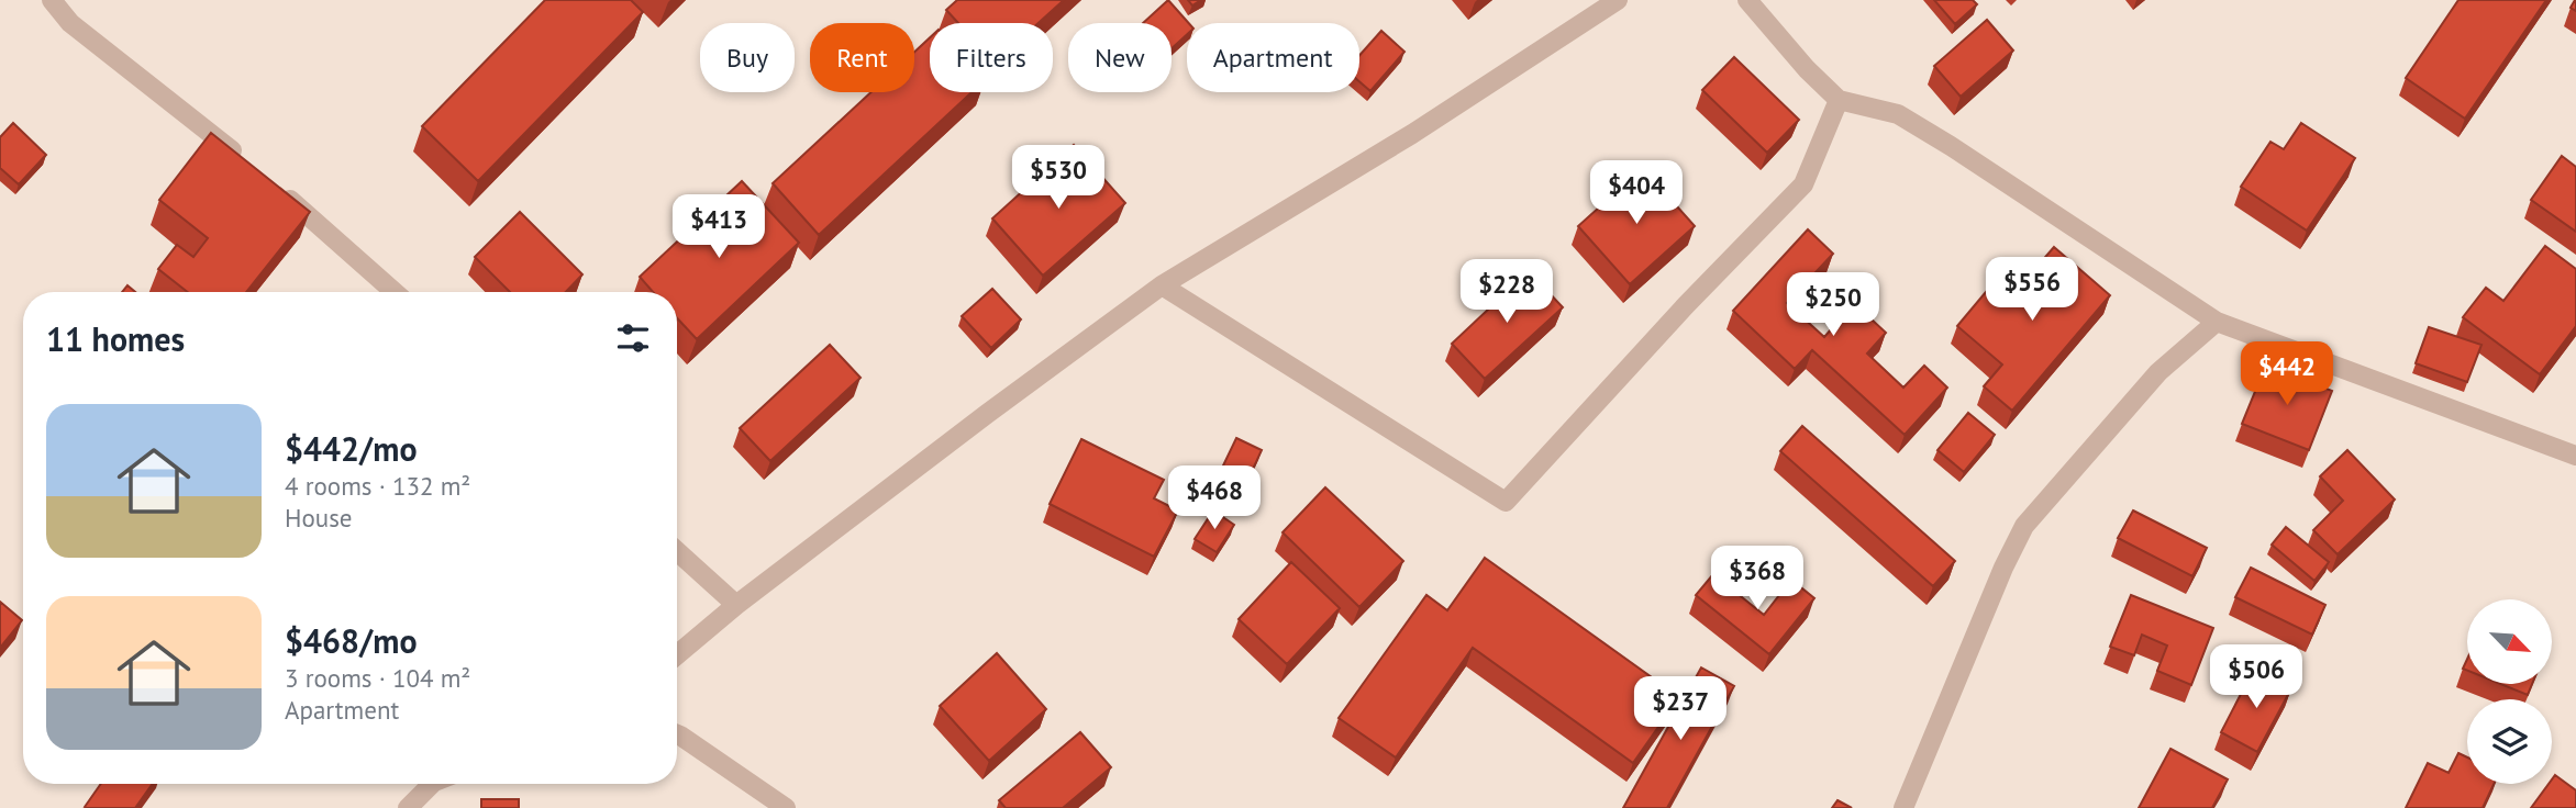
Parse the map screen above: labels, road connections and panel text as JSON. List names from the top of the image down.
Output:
{
  "north": "bottom right",
  "page": {
    "chip": [
      "Buy",
      "Rent",
      "Filters",
      "New",
      "Apartment"
    ],
    "price": [
      "$530",
      "$404",
      "$413",
      "$556",
      "$228",
      "$250",
      "$442",
      "$468",
      "$368",
      "$506",
      "$237"
    ],
    "heading": "11 homes",
    "list": [
      {
        "name": "$442/mo",
        "note": "4 rooms · 132 m² · House"
      },
      {
        "name": "$468/mo",
        "note": "3 rooms · 104 m² · Apartment"
      }
    ]
  }
}
